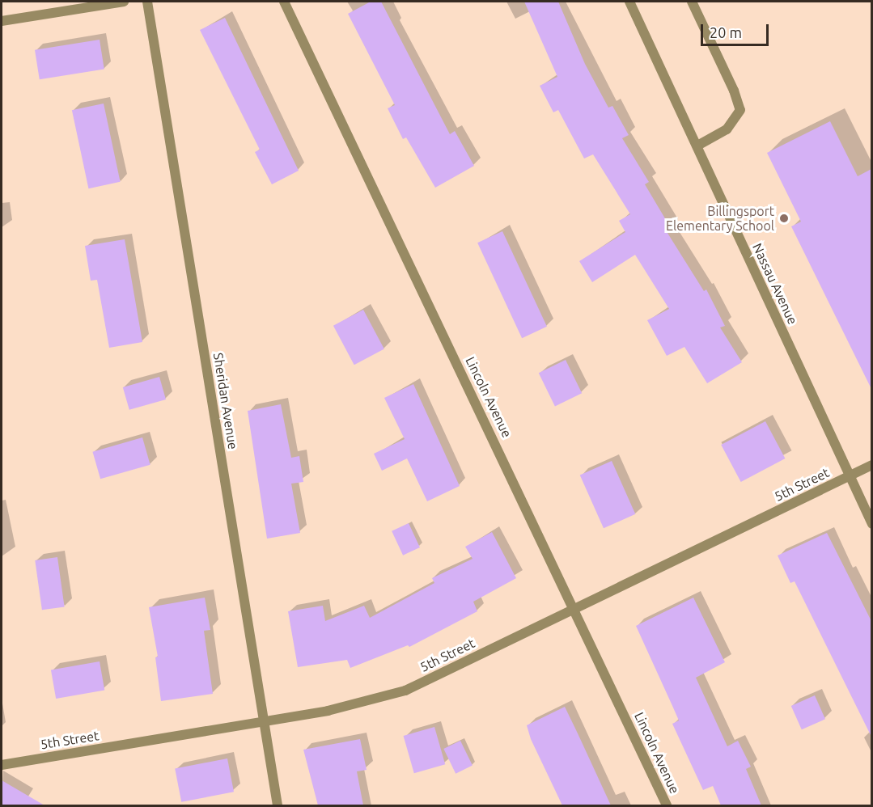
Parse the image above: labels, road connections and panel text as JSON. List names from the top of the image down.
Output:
{
  "streets": {
    "street": [
      "Nassau Avenue",
      "Lincoln Avenue",
      "Sheridan Avenue",
      "5th Street"
    ]
  },
  "crossings": [
    ["Nassau Avenue", "5th Street"],
    ["Lincoln Avenue", "5th Street"],
    ["Sheridan Avenue", "5th Street"]
  ],
  "places": ["Billingsport Elementary School"],
  "scale_bar": "20 m"
}
